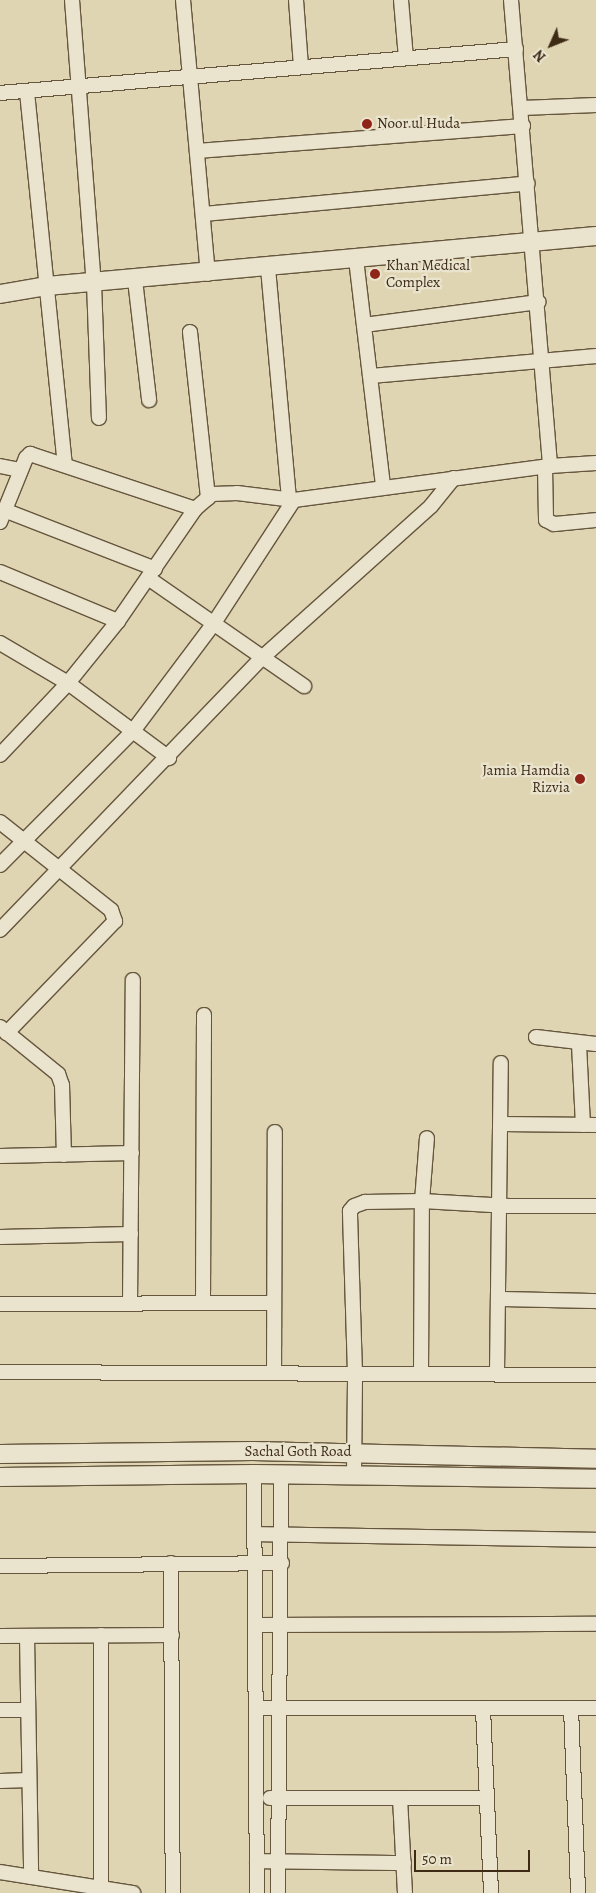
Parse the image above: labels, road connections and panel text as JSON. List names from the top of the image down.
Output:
{
  "streets": {
    "street": ["Sachal Goth Road"]
  },
  "places": ["Noor ul Huda", "Khan Medical Complex", "Jamia Hamdia Rizvia"],
  "scale_bar": "50 m",
  "north": "bottom left"
}
